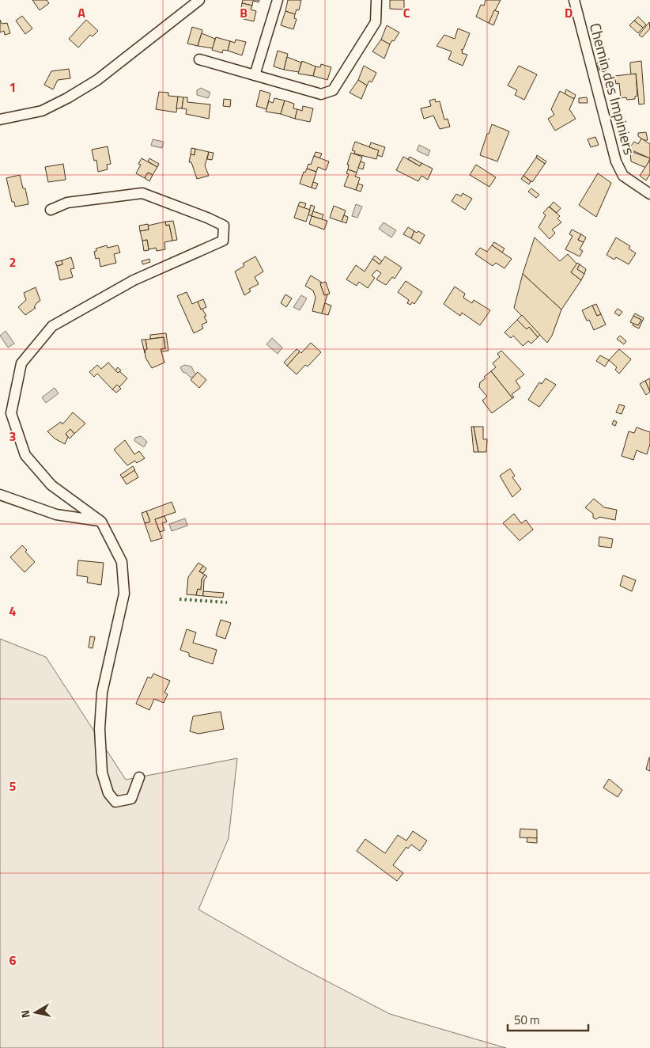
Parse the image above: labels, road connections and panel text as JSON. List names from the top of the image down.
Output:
{
  "streets": {
    "street": ["Chemin des Impiniers"]
  },
  "scale_bar": "50 m",
  "north": "left",
  "grid": {
    "columns": [
      "A",
      "B",
      "C",
      "D"
    ],
    "rows": [
      "1",
      "2",
      "3",
      "4",
      "5",
      "6"
    ]
  }
}
